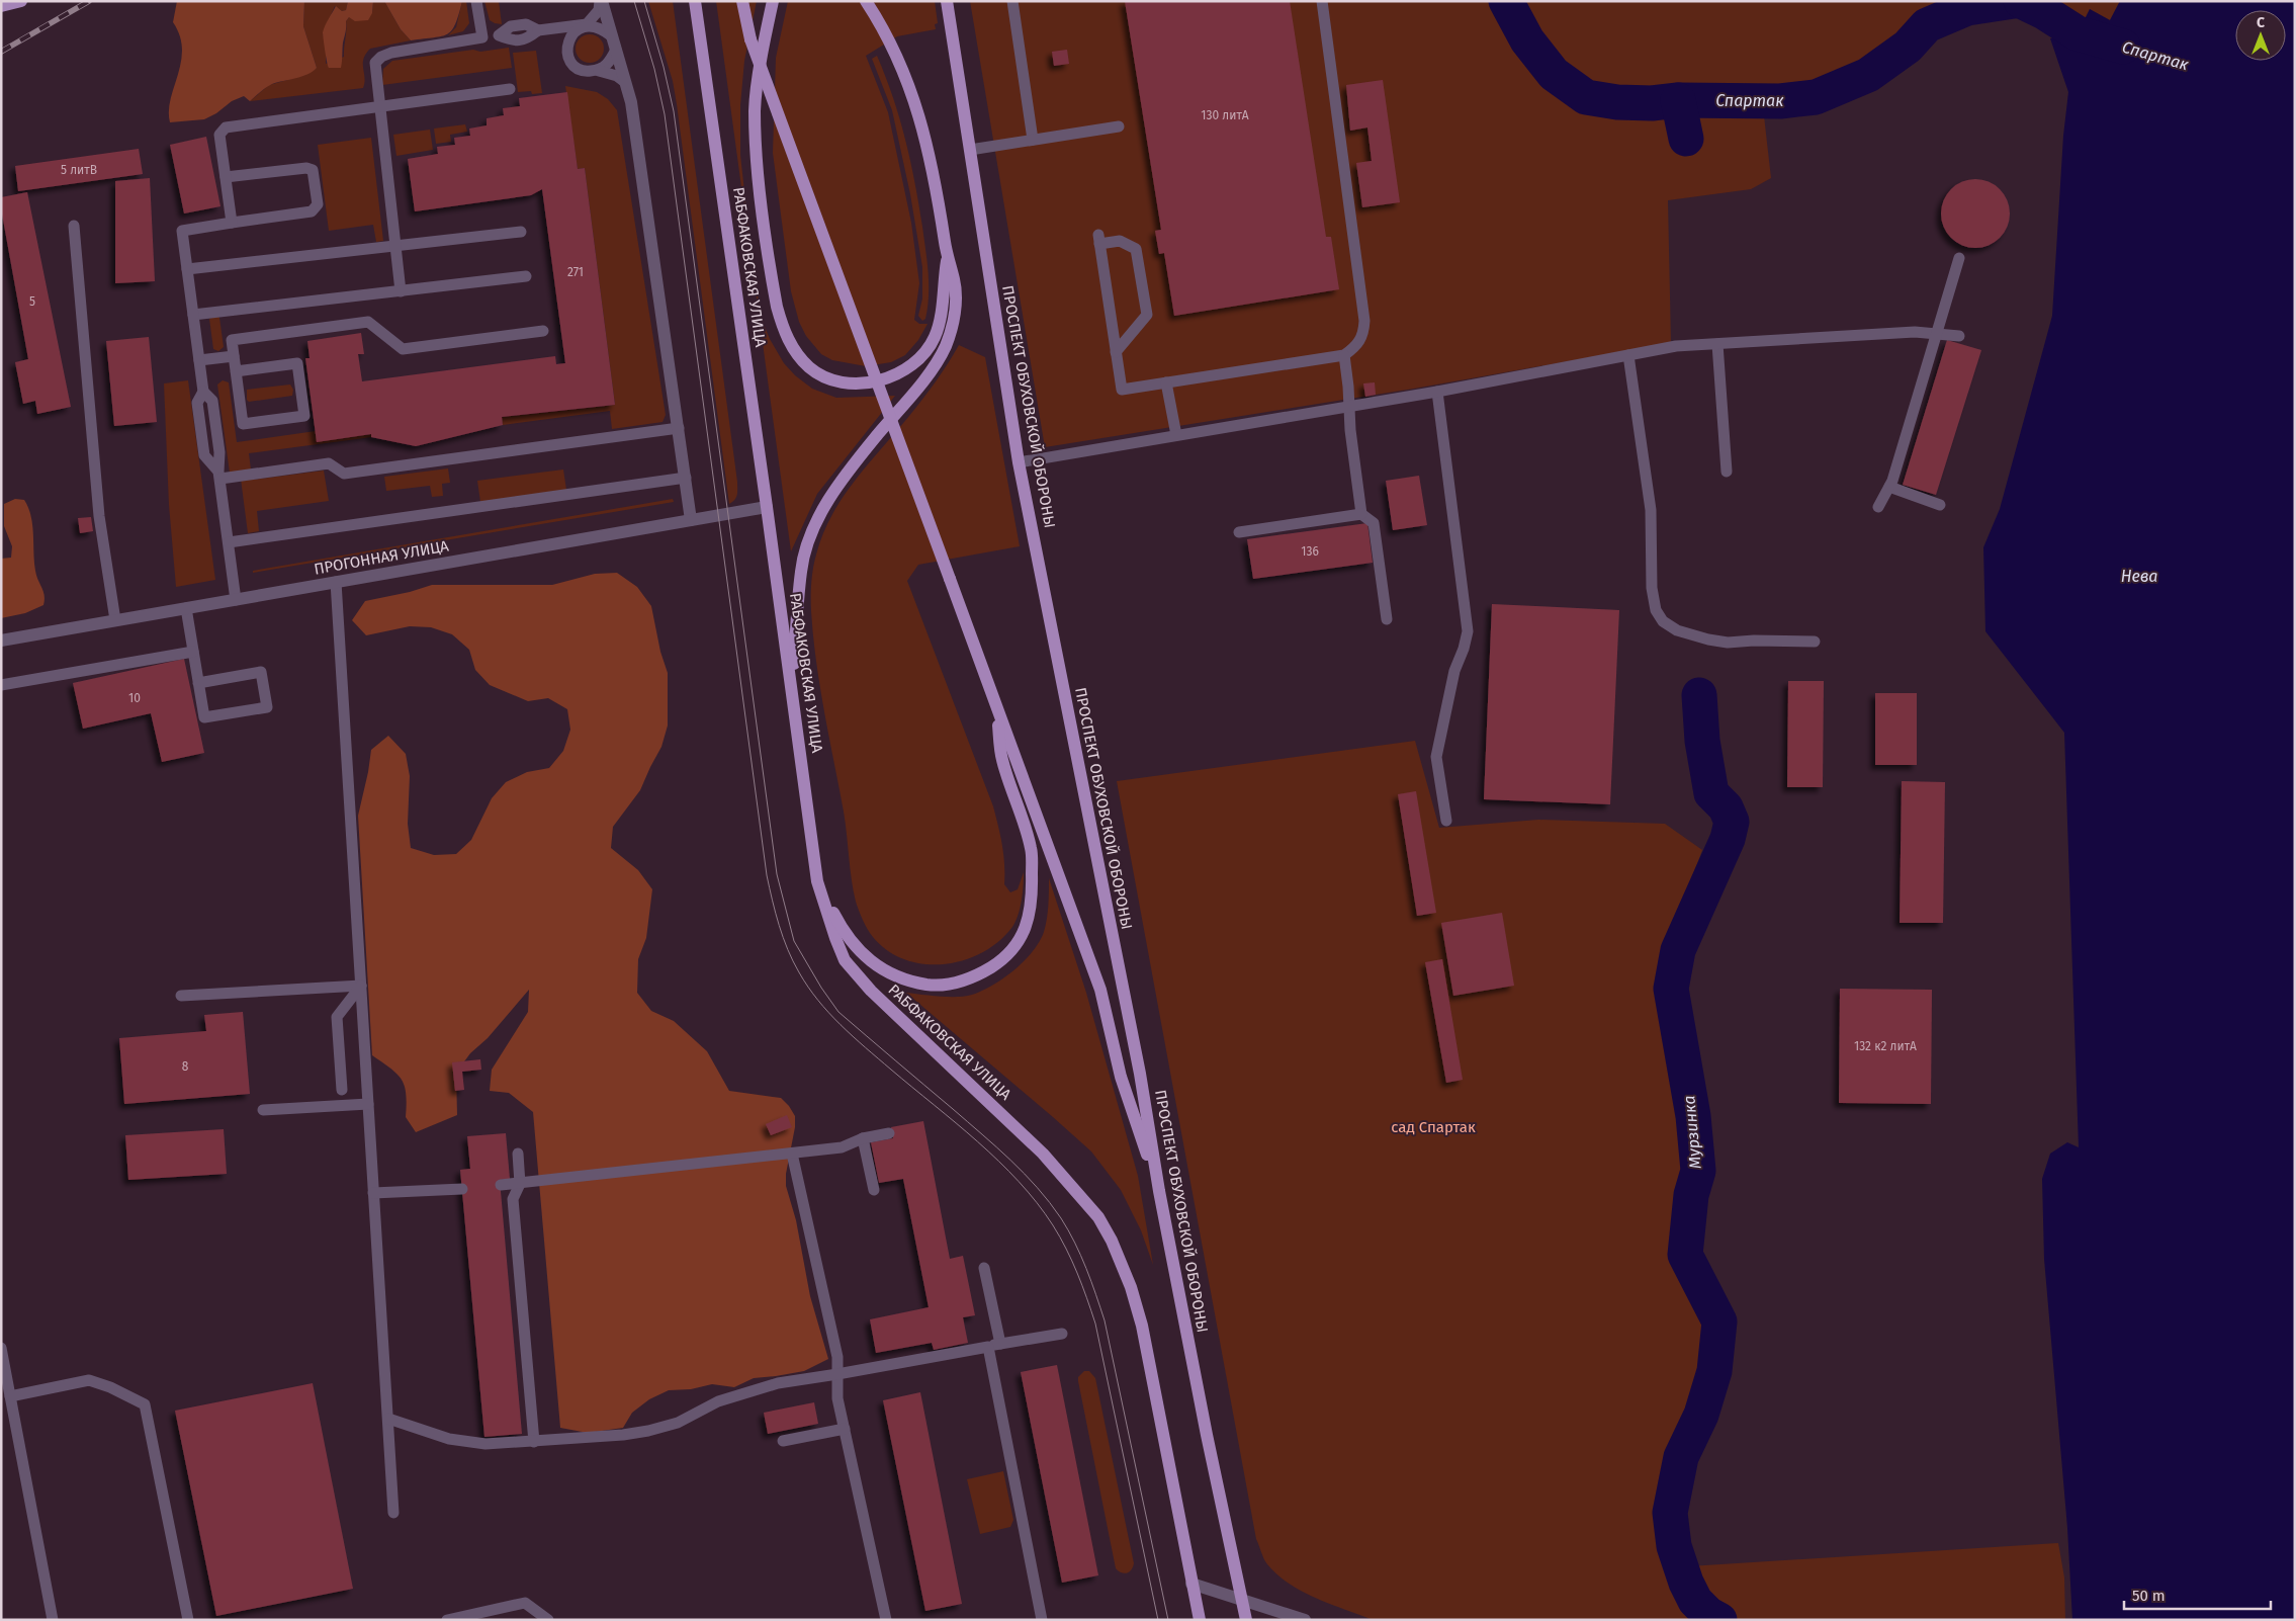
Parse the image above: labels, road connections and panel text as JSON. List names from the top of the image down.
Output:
{
  "streets": {
    "main road": ["РАБФАКОВСКАЯ УЛИЦА", "ПРОСПЕКТ ОБУХОВСКОЙ ОБОРОНЫ"],
    "street": ["ПРОГОННАЯ УЛИЦА"]
  },
  "crossings": [
    ["РАБФАКОВСКАЯ УЛИЦА", "ПРОГОННАЯ УЛИЦА"]
  ],
  "water": ["Спартак", "Нева", "Мурзинка"],
  "parks": ["сад Спартак"],
  "house_numbers": [
    "130 литА",
    "5 литВ",
    "271",
    "5",
    "136",
    "10",
    "132 к2 литА",
    "8"
  ],
  "scale_bar": "50 m",
  "north": "top"
}
